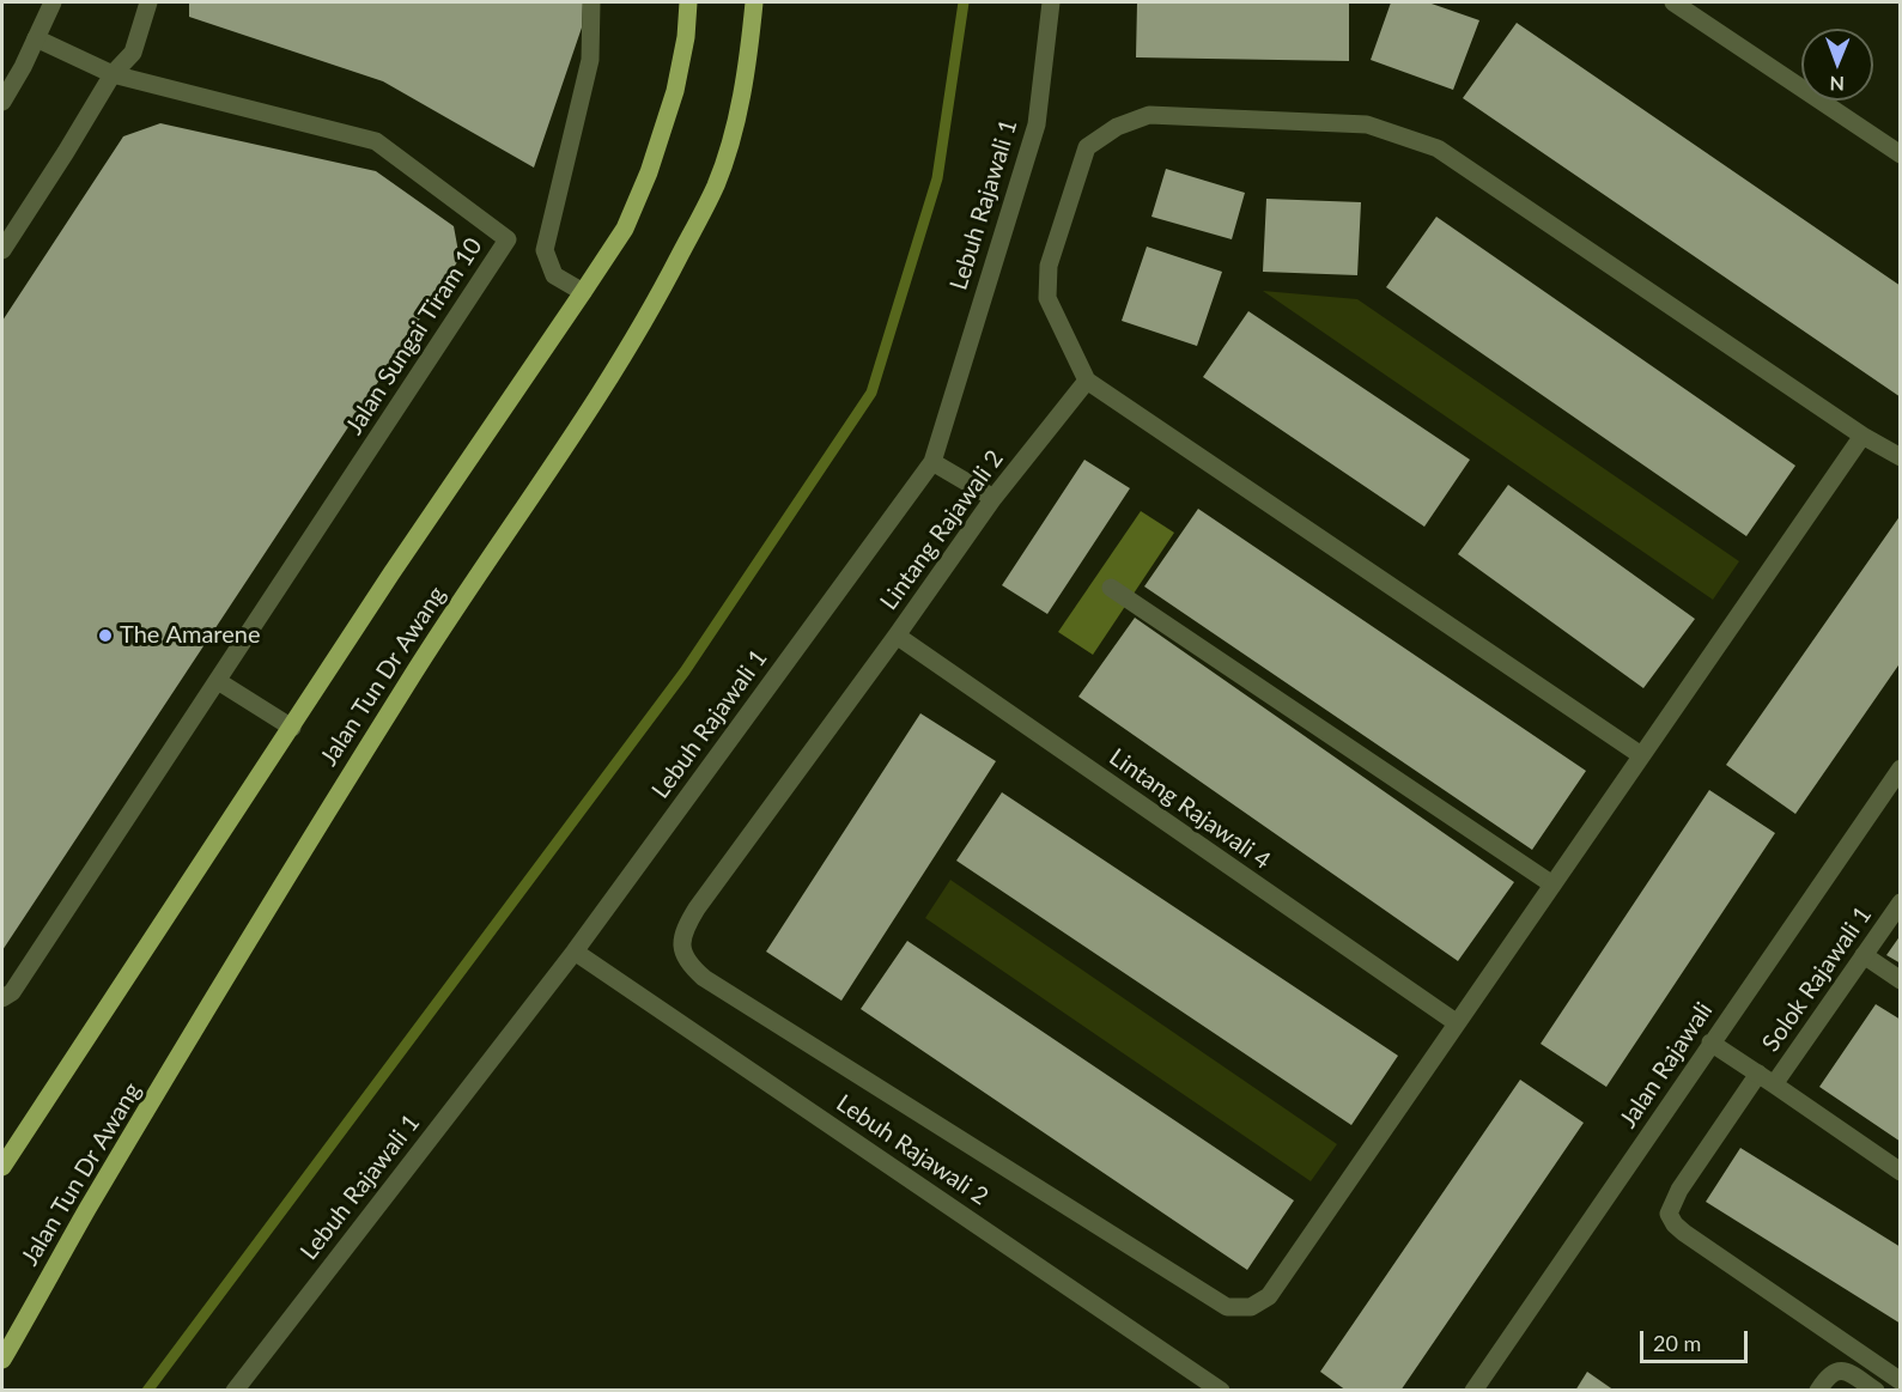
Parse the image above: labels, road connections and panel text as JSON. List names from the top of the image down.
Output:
{
  "streets": {
    "main road": ["Jalan Tun Dr Awang"],
    "street": [
      "Lebuh Rajawali 1",
      "Jalan Sungai Tiram 10",
      "Lintang Rajawali 2",
      "Lintang Rajawali 4",
      "Solok Rajawali 1",
      "Jalan Rajawali",
      "Lebuh Rajawali 2"
    ]
  },
  "crossings": [
    ["Lebuh Rajawali 1", "Lebuh Rajawali 2"],
    ["Lintang Rajawali 2", "Lintang Rajawali 4"]
  ],
  "places": ["The Amarene"],
  "scale_bar": "20 m",
  "north": "bottom"
}
